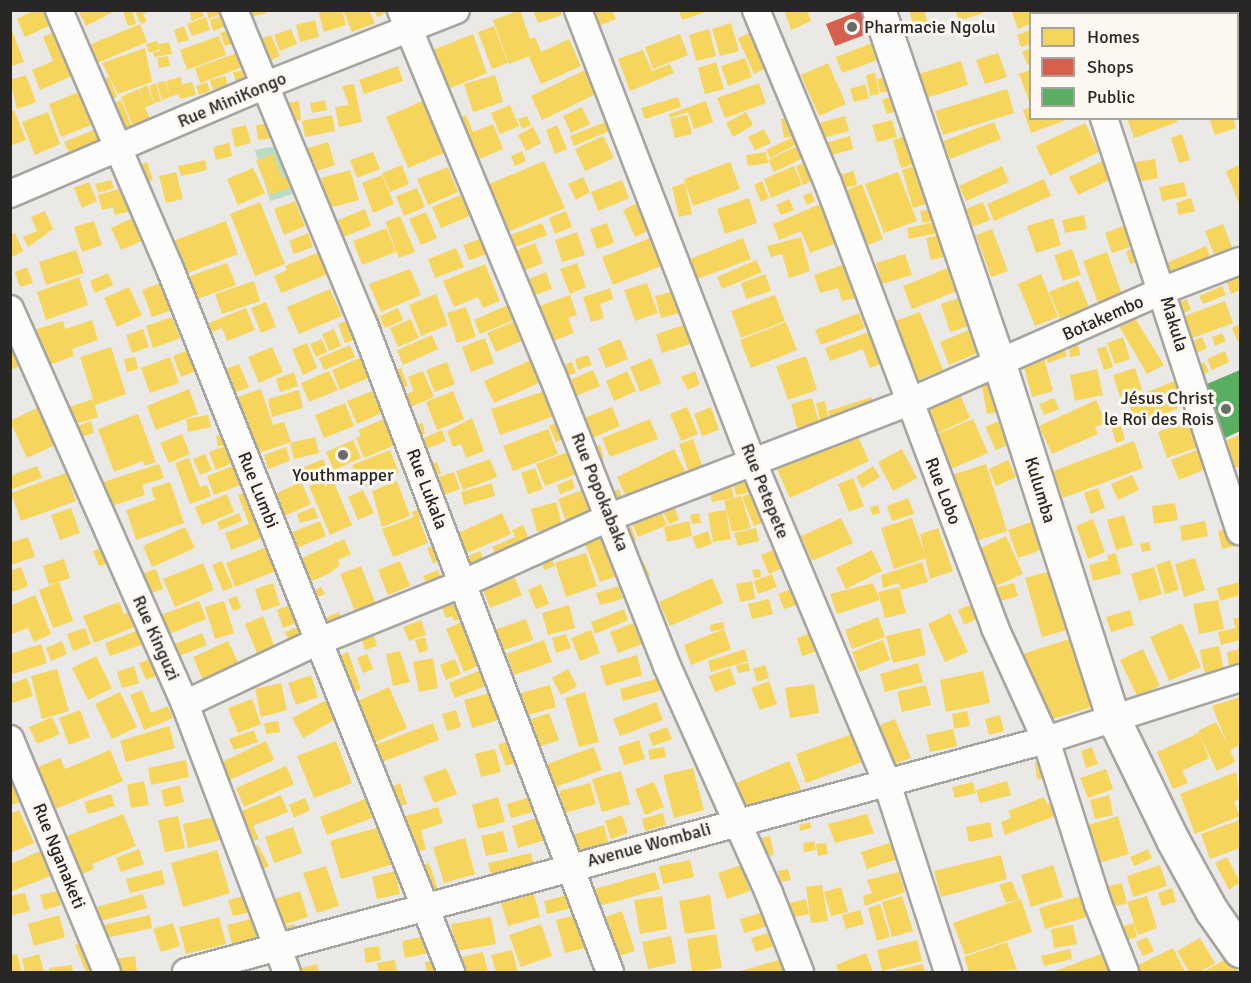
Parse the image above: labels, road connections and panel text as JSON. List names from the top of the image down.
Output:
{
  "streets": {
    "street": [
      "Rue MiniKongo",
      "Botakembo",
      "Makula",
      "Rue Lukala",
      "Rue Lumbi",
      "Kulumba",
      "Rue Petepete",
      "Rue Lobo",
      "Rue Popokabaka",
      "Rue Kinguzi",
      "Avenue Wombali",
      "Rue Nganaketi"
    ]
  },
  "crossings": [
    ["Rue MiniKongo", "Rue Lukala"],
    ["Rue MiniKongo", "Rue Lumbi"],
    ["Rue MiniKongo", "Rue Popokabaka"],
    ["Botakembo", "Makula"],
    ["Botakembo", "Rue Lukala"],
    ["Botakembo", "Rue Lumbi"],
    ["Botakembo", "Kulumba"],
    ["Botakembo", "Rue Petepete"],
    ["Botakembo", "Rue Lobo"],
    ["Botakembo", "Rue Popokabaka"],
    ["Botakembo", "Rue Kinguzi"],
    ["Rue Lukala", "Avenue Wombali"],
    ["Rue Lumbi", "Avenue Wombali"],
    ["Kulumba", "Avenue Wombali"],
    ["Rue Petepete", "Avenue Wombali"],
    ["Rue Lobo", "Avenue Wombali"],
    ["Rue Popokabaka", "Avenue Wombali"],
    ["Rue Kinguzi", "Avenue Wombali"]
  ],
  "places": ["Pharmacie Ngolu", "Jésus Christ le Roi des Rois", "Youthmapper"],
  "legend": ["Homes", "Shops", "Public"]
}
